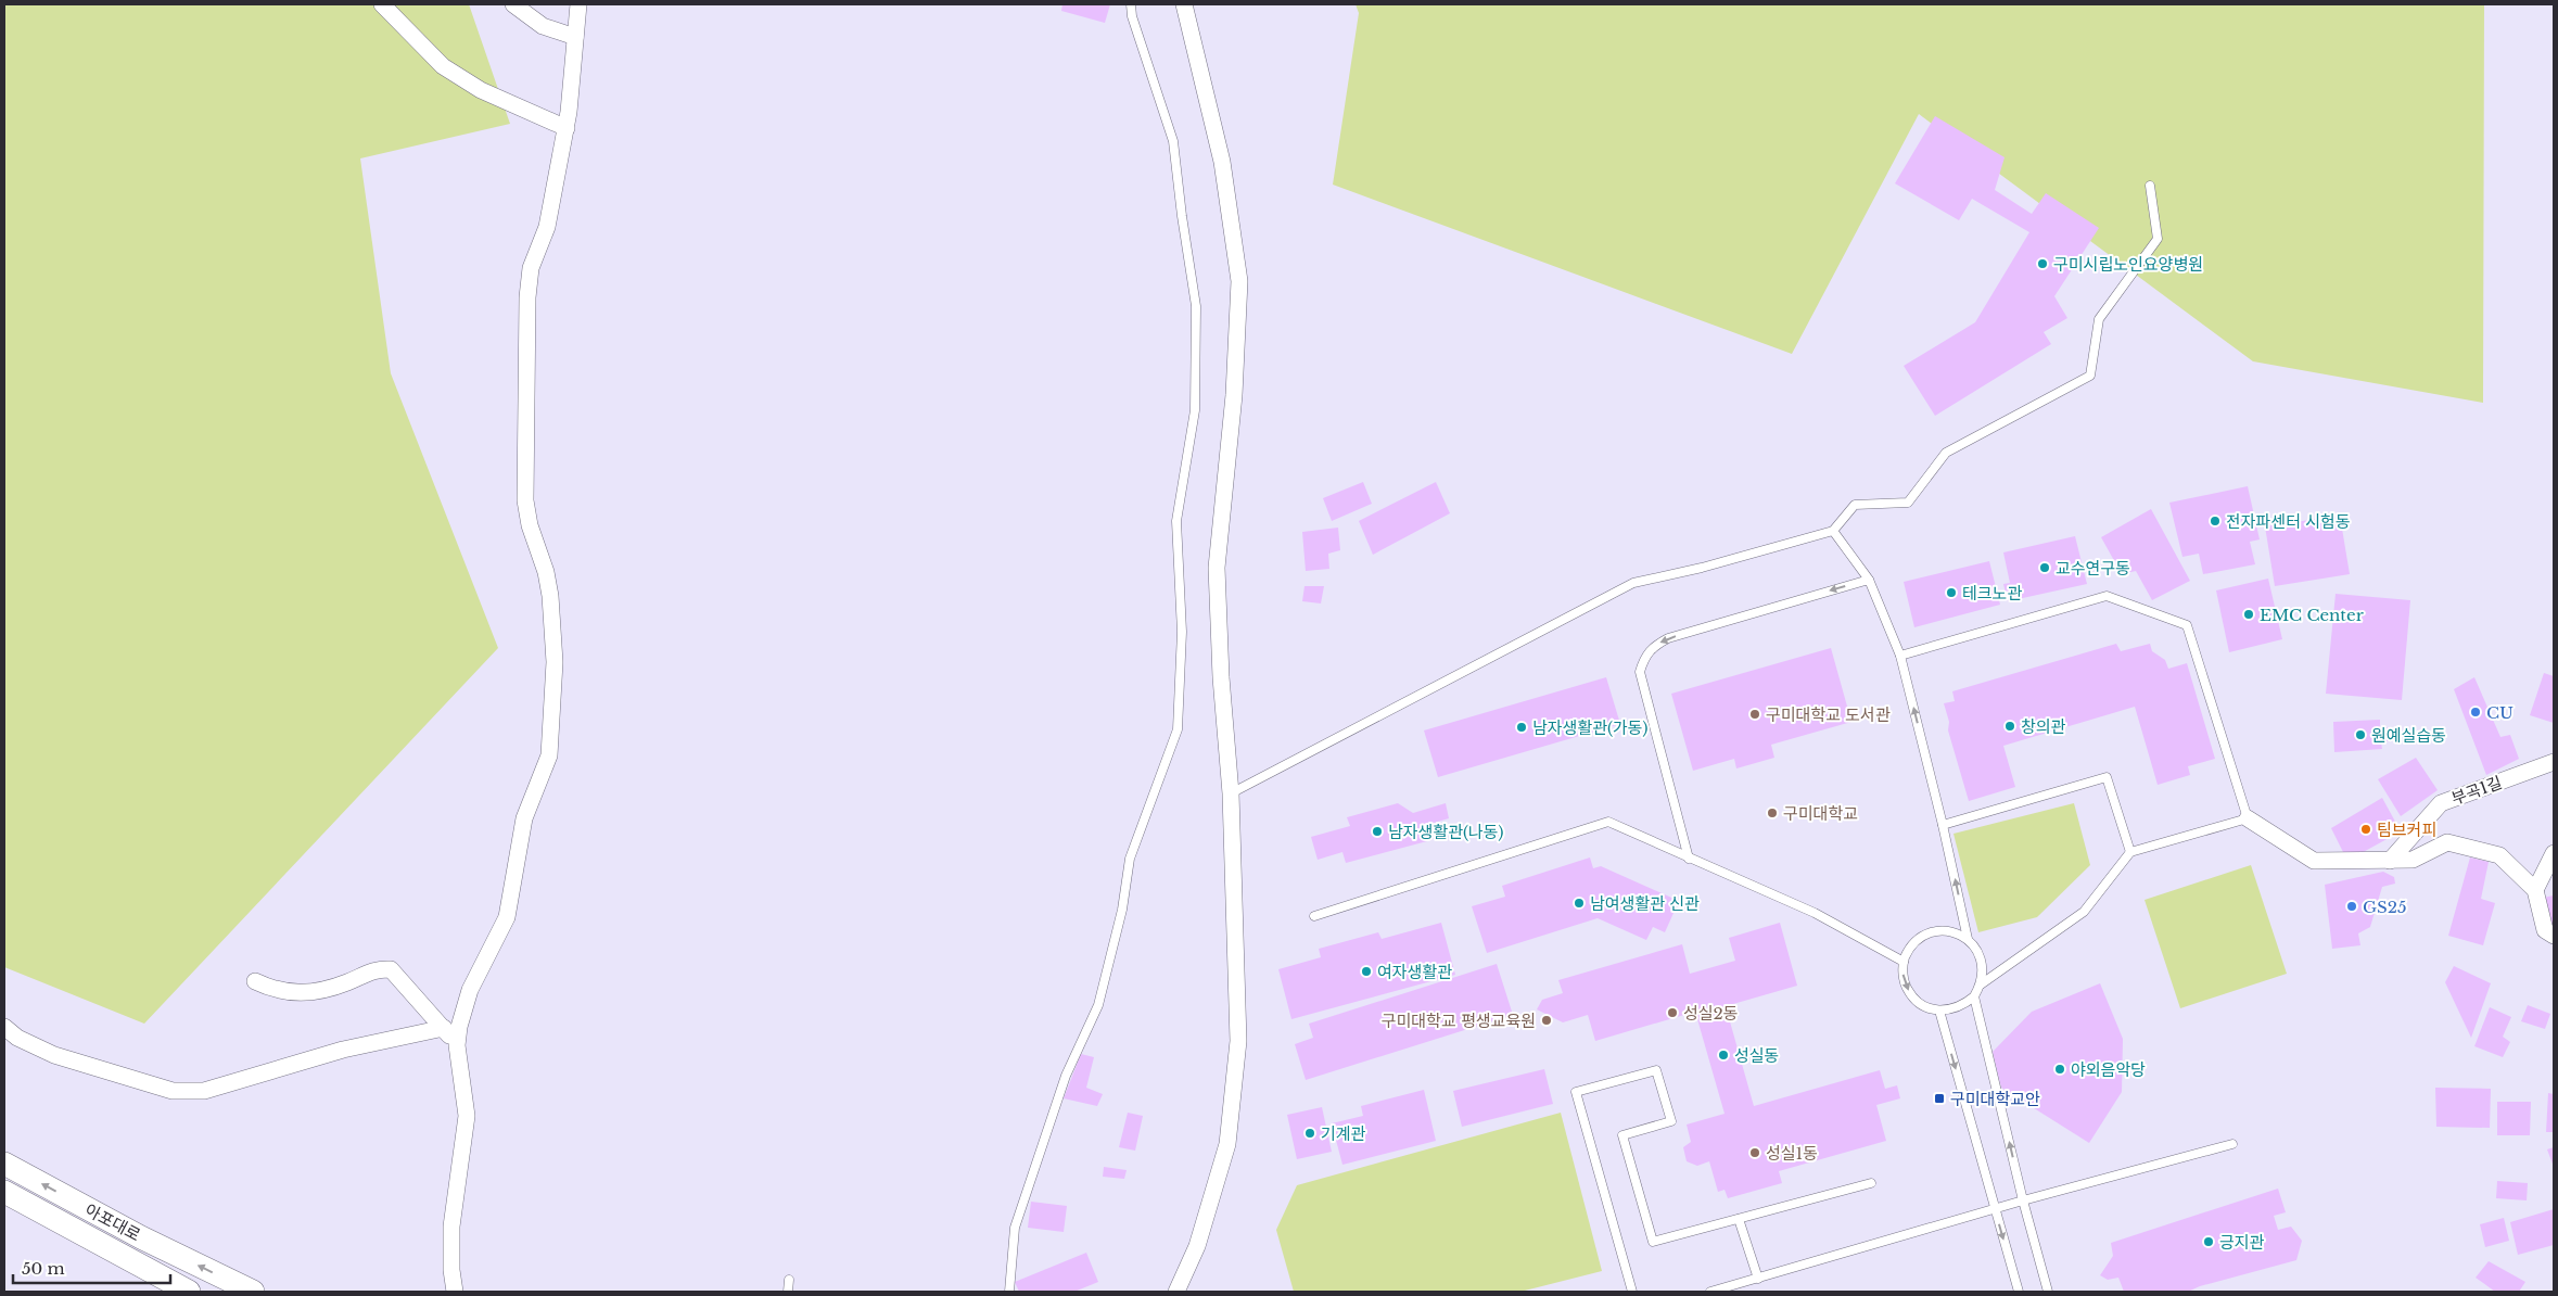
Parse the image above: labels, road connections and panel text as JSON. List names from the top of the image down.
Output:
{
  "streets": {
    "main road": ["아포대로"],
    "street": ["부곡1길"]
  },
  "places": {
    "other": [
      "구미시립노인요양병원",
      "전자파센터 시험동",
      "교수연구동",
      "테크노관",
      "EMC Center",
      "CU",
      "구미대학교 도서관",
      "창의관",
      "남자생활관(가동)",
      "원예실습동",
      "구미대학교",
      "팀브커피",
      "남자생활관(나동)",
      "남여생활관 신관",
      "GS25",
      "여자생활관",
      "성실2동",
      "구미대학교 평생교육원",
      "성실동",
      "야외음악당",
      "기계관",
      "성실1동",
      "긍지관"
    ],
    "transit": ["구미대학교안"]
  },
  "scale_bar": "50 m"
}
